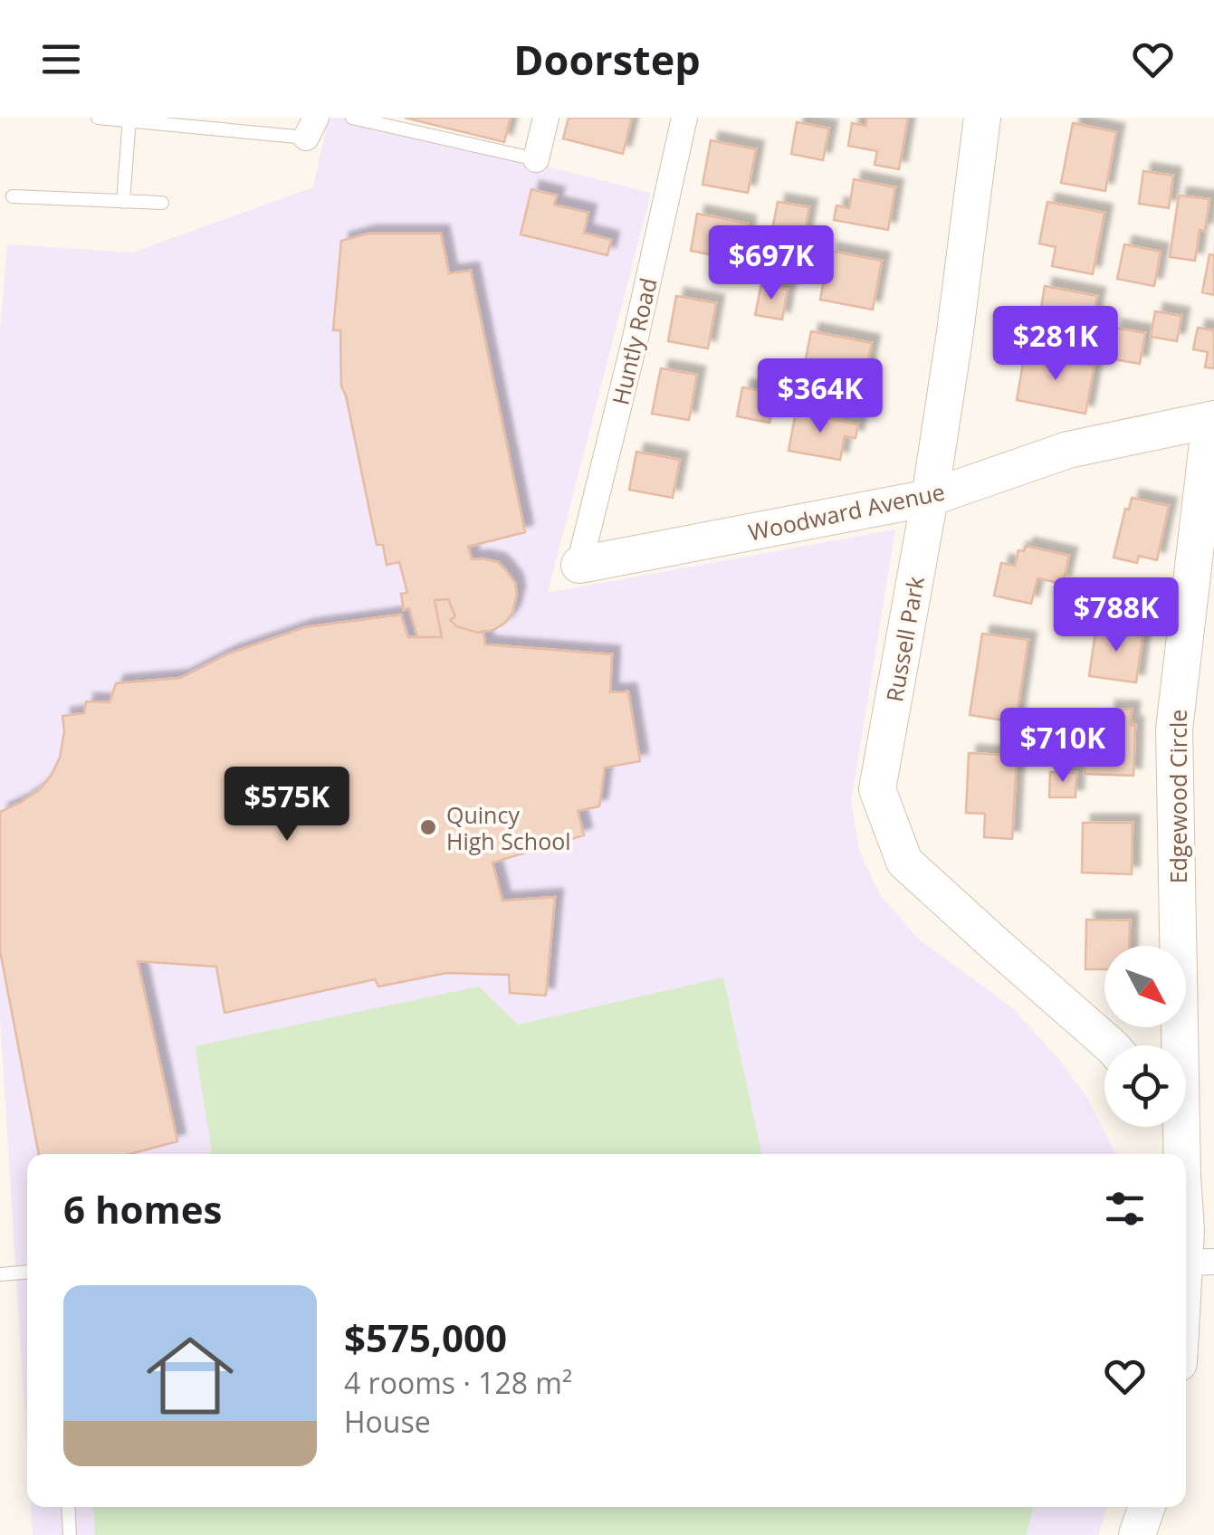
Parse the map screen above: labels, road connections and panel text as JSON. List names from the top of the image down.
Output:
{
  "streets": {
    "street": [
      "Huntly Road",
      "Woodward Avenue",
      "Russell Park",
      "Edgewood Circle"
    ]
  },
  "crossings": [
    ["Huntly Road", "Woodward Avenue"],
    ["Woodward Avenue", "Russell Park"],
    ["Woodward Avenue", "Edgewood Circle"]
  ],
  "places": ["Quincy High School"],
  "north": "bottom right",
  "page": {
    "header": "Doorstep",
    "price": [
      "$697K",
      "$281K",
      "$364K",
      "$788K",
      "$710K",
      "$575K"
    ],
    "heading": "6 homes",
    "list": [
      {
        "name": "$575,000",
        "note": "4 rooms · 128 m² · House"
      }
    ]
  }
}
